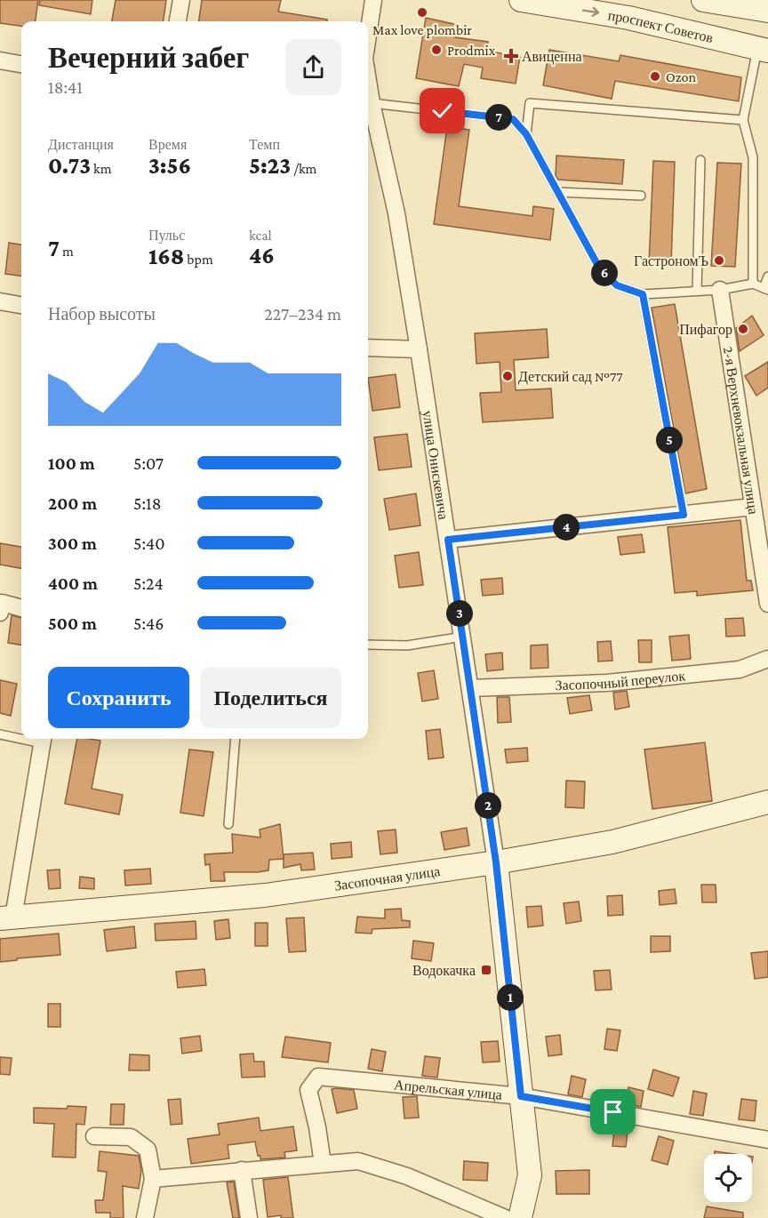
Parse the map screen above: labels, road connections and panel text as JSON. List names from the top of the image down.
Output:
{
  "streets": {
    "street": [
      "проспект Советов",
      "2-я Верхневокзальная улица",
      "улица Онискевича",
      "Засопочный переулок",
      "Засопочная улица",
      "Апрельская улица"
    ]
  },
  "crossings": [
    ["улица Онискевича", "Засопочный переулок"],
    ["улица Онискевича", "Засопочная улица"],
    ["улица Онискевича", "Апрельская улица"]
  ],
  "one_way": ["проспект Советов"],
  "places": {
    "other": [
      "Max love plombir",
      "Prodmix",
      "Ozon",
      "ГастрономЪ",
      "Пифагор",
      "Детский сад №77"
    ],
    "health": ["Авиценна"],
    "transit": ["Водокачка"]
  },
  "page": {
    "heading": ["Вечерний забег", "18:41"],
    "pins": [
      "7",
      "6",
      "5",
      "4",
      "3",
      "2",
      "1"
    ],
    "stats": [
      ["Дистанция", "0.73 km"],
      ["Время", "3:56"],
      ["Темп", "5:23 /km"],
      ["7 m"],
      ["Пульс", "168 bpm"],
      ["kcal", "46"]
    ],
    "chart": ["Набор высоты", "227–234 m"],
    "list": [
      {
        "name": "100 m",
        "note": "5:07"
      },
      {
        "name": "200 m",
        "note": "5:18"
      },
      {
        "name": "300 m",
        "note": "5:40"
      },
      {
        "name": "400 m",
        "note": "5:24"
      },
      {
        "name": "500 m",
        "note": "5:46"
      }
    ],
    "buttons": ["Сохранить", "Поделиться"]
  }
}
